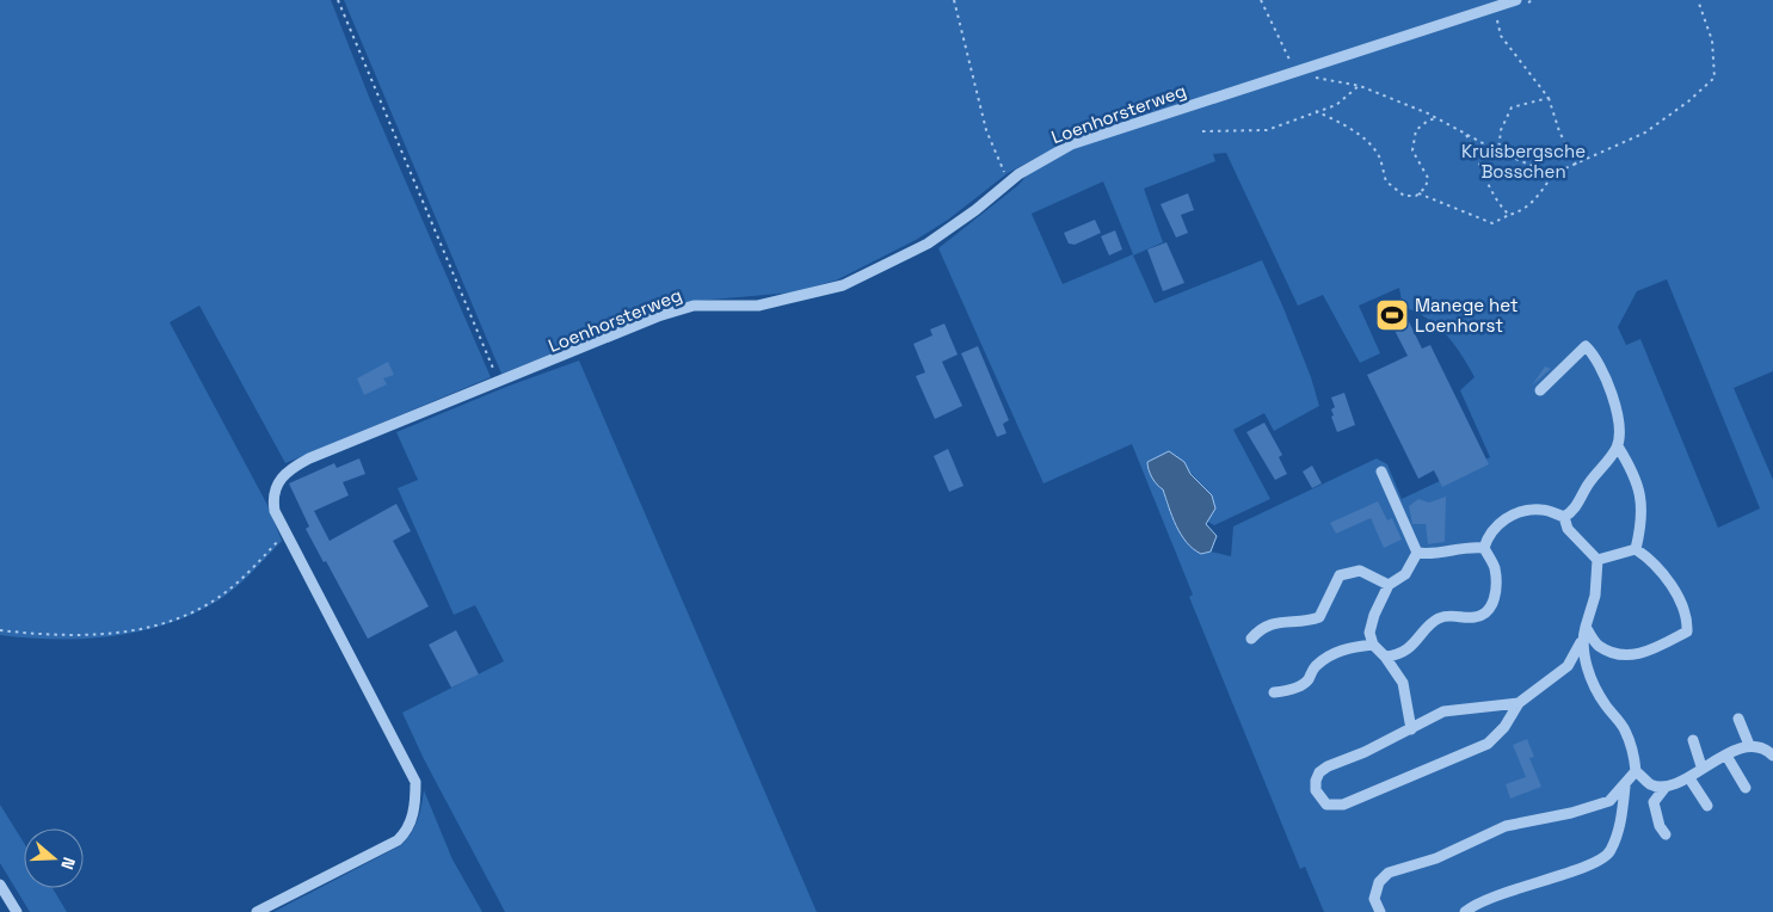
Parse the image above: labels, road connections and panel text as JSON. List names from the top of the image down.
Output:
{
  "streets": {
    "street": ["Loenhorsterweg"]
  },
  "parks": ["Kruisbergsche Bosschen"],
  "places": {
    "sports": ["Manege het Loenhorst"]
  },
  "north": "right"
}
